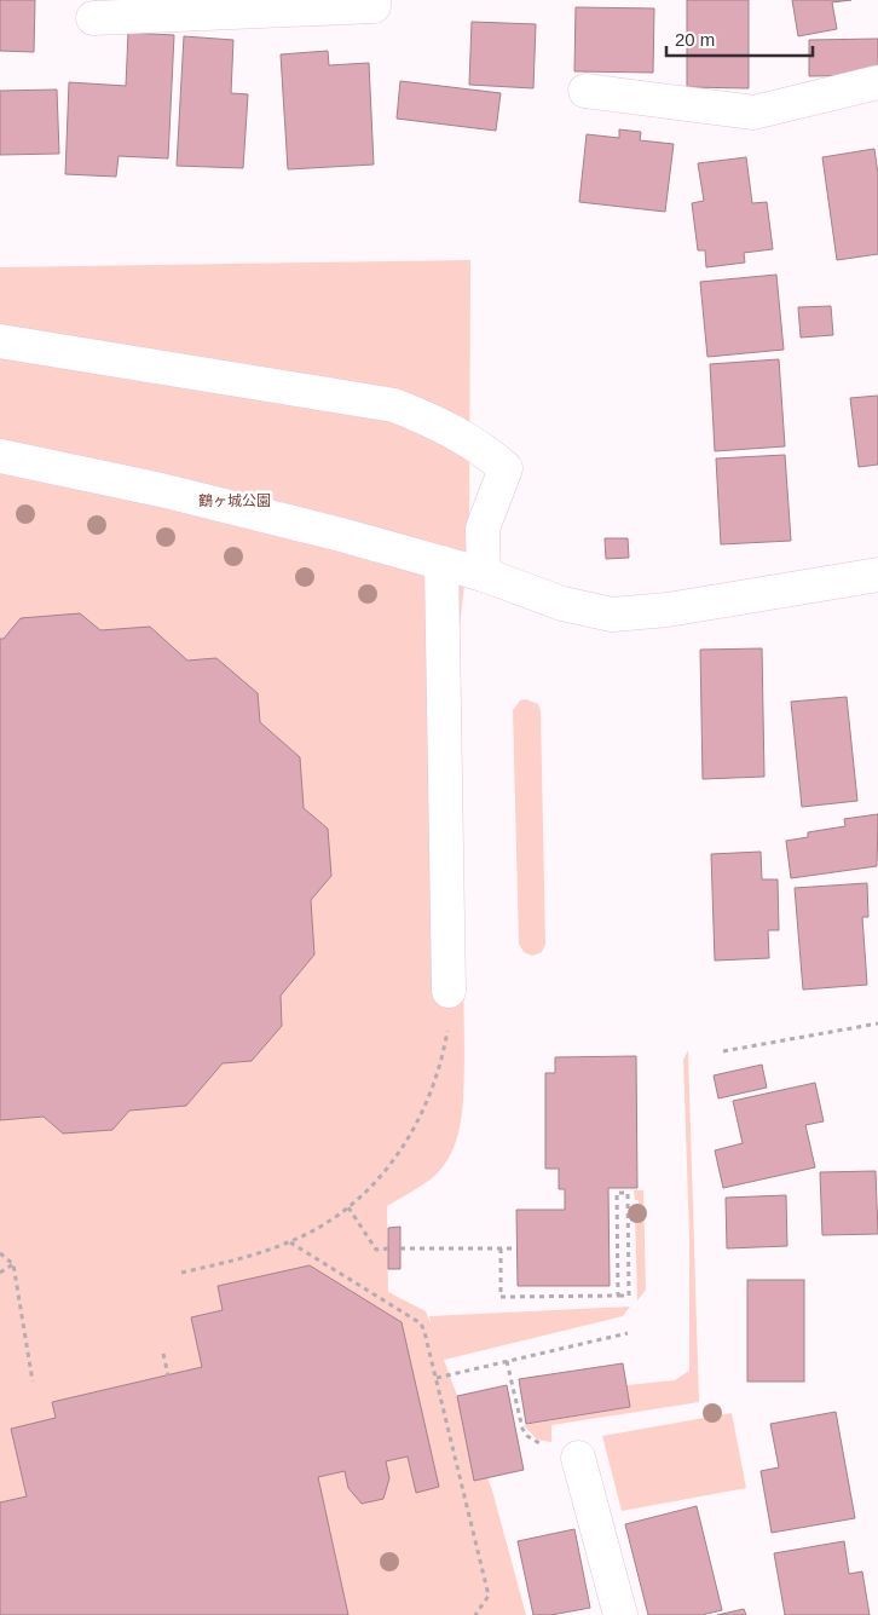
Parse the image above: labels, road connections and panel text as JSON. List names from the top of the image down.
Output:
{
  "parks": ["鶴ヶ城公園"],
  "scale_bar": "20 m"
}
